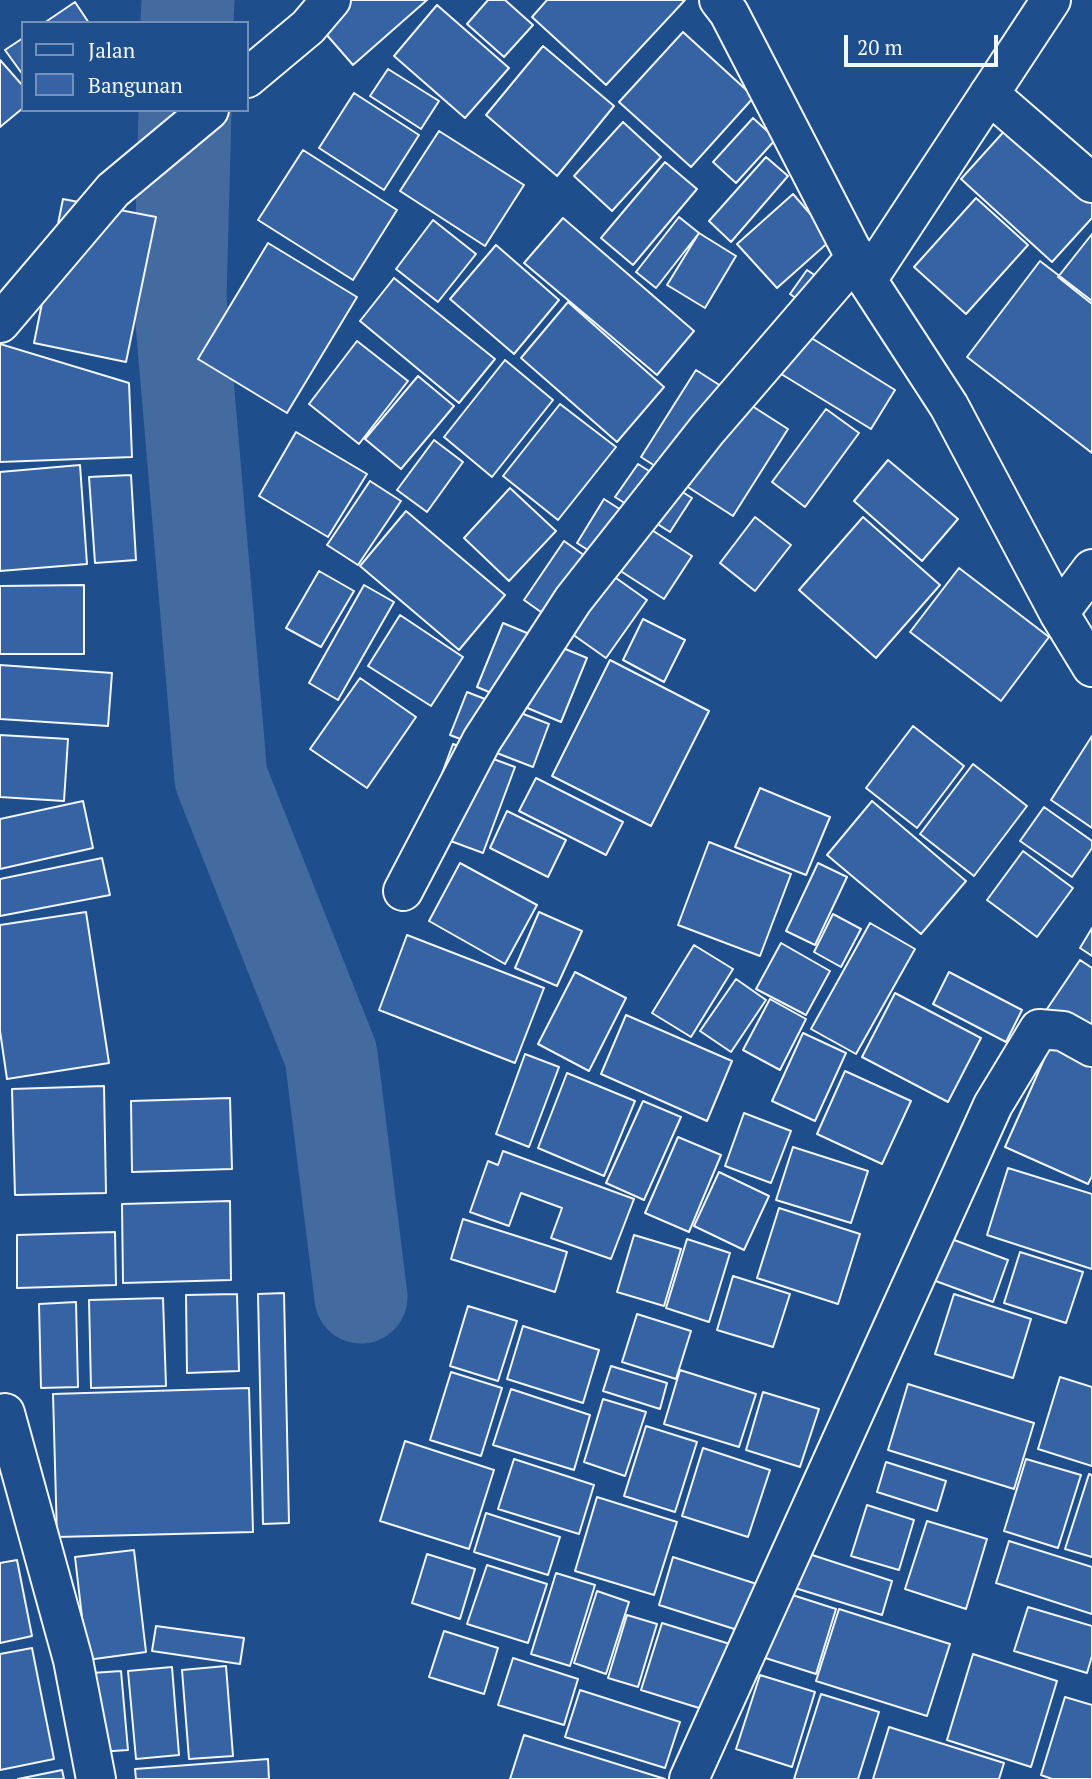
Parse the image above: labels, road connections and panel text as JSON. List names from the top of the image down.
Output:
{
  "legend": ["Jalan", "Bangunan"],
  "scale_bar": "20 m"
}
